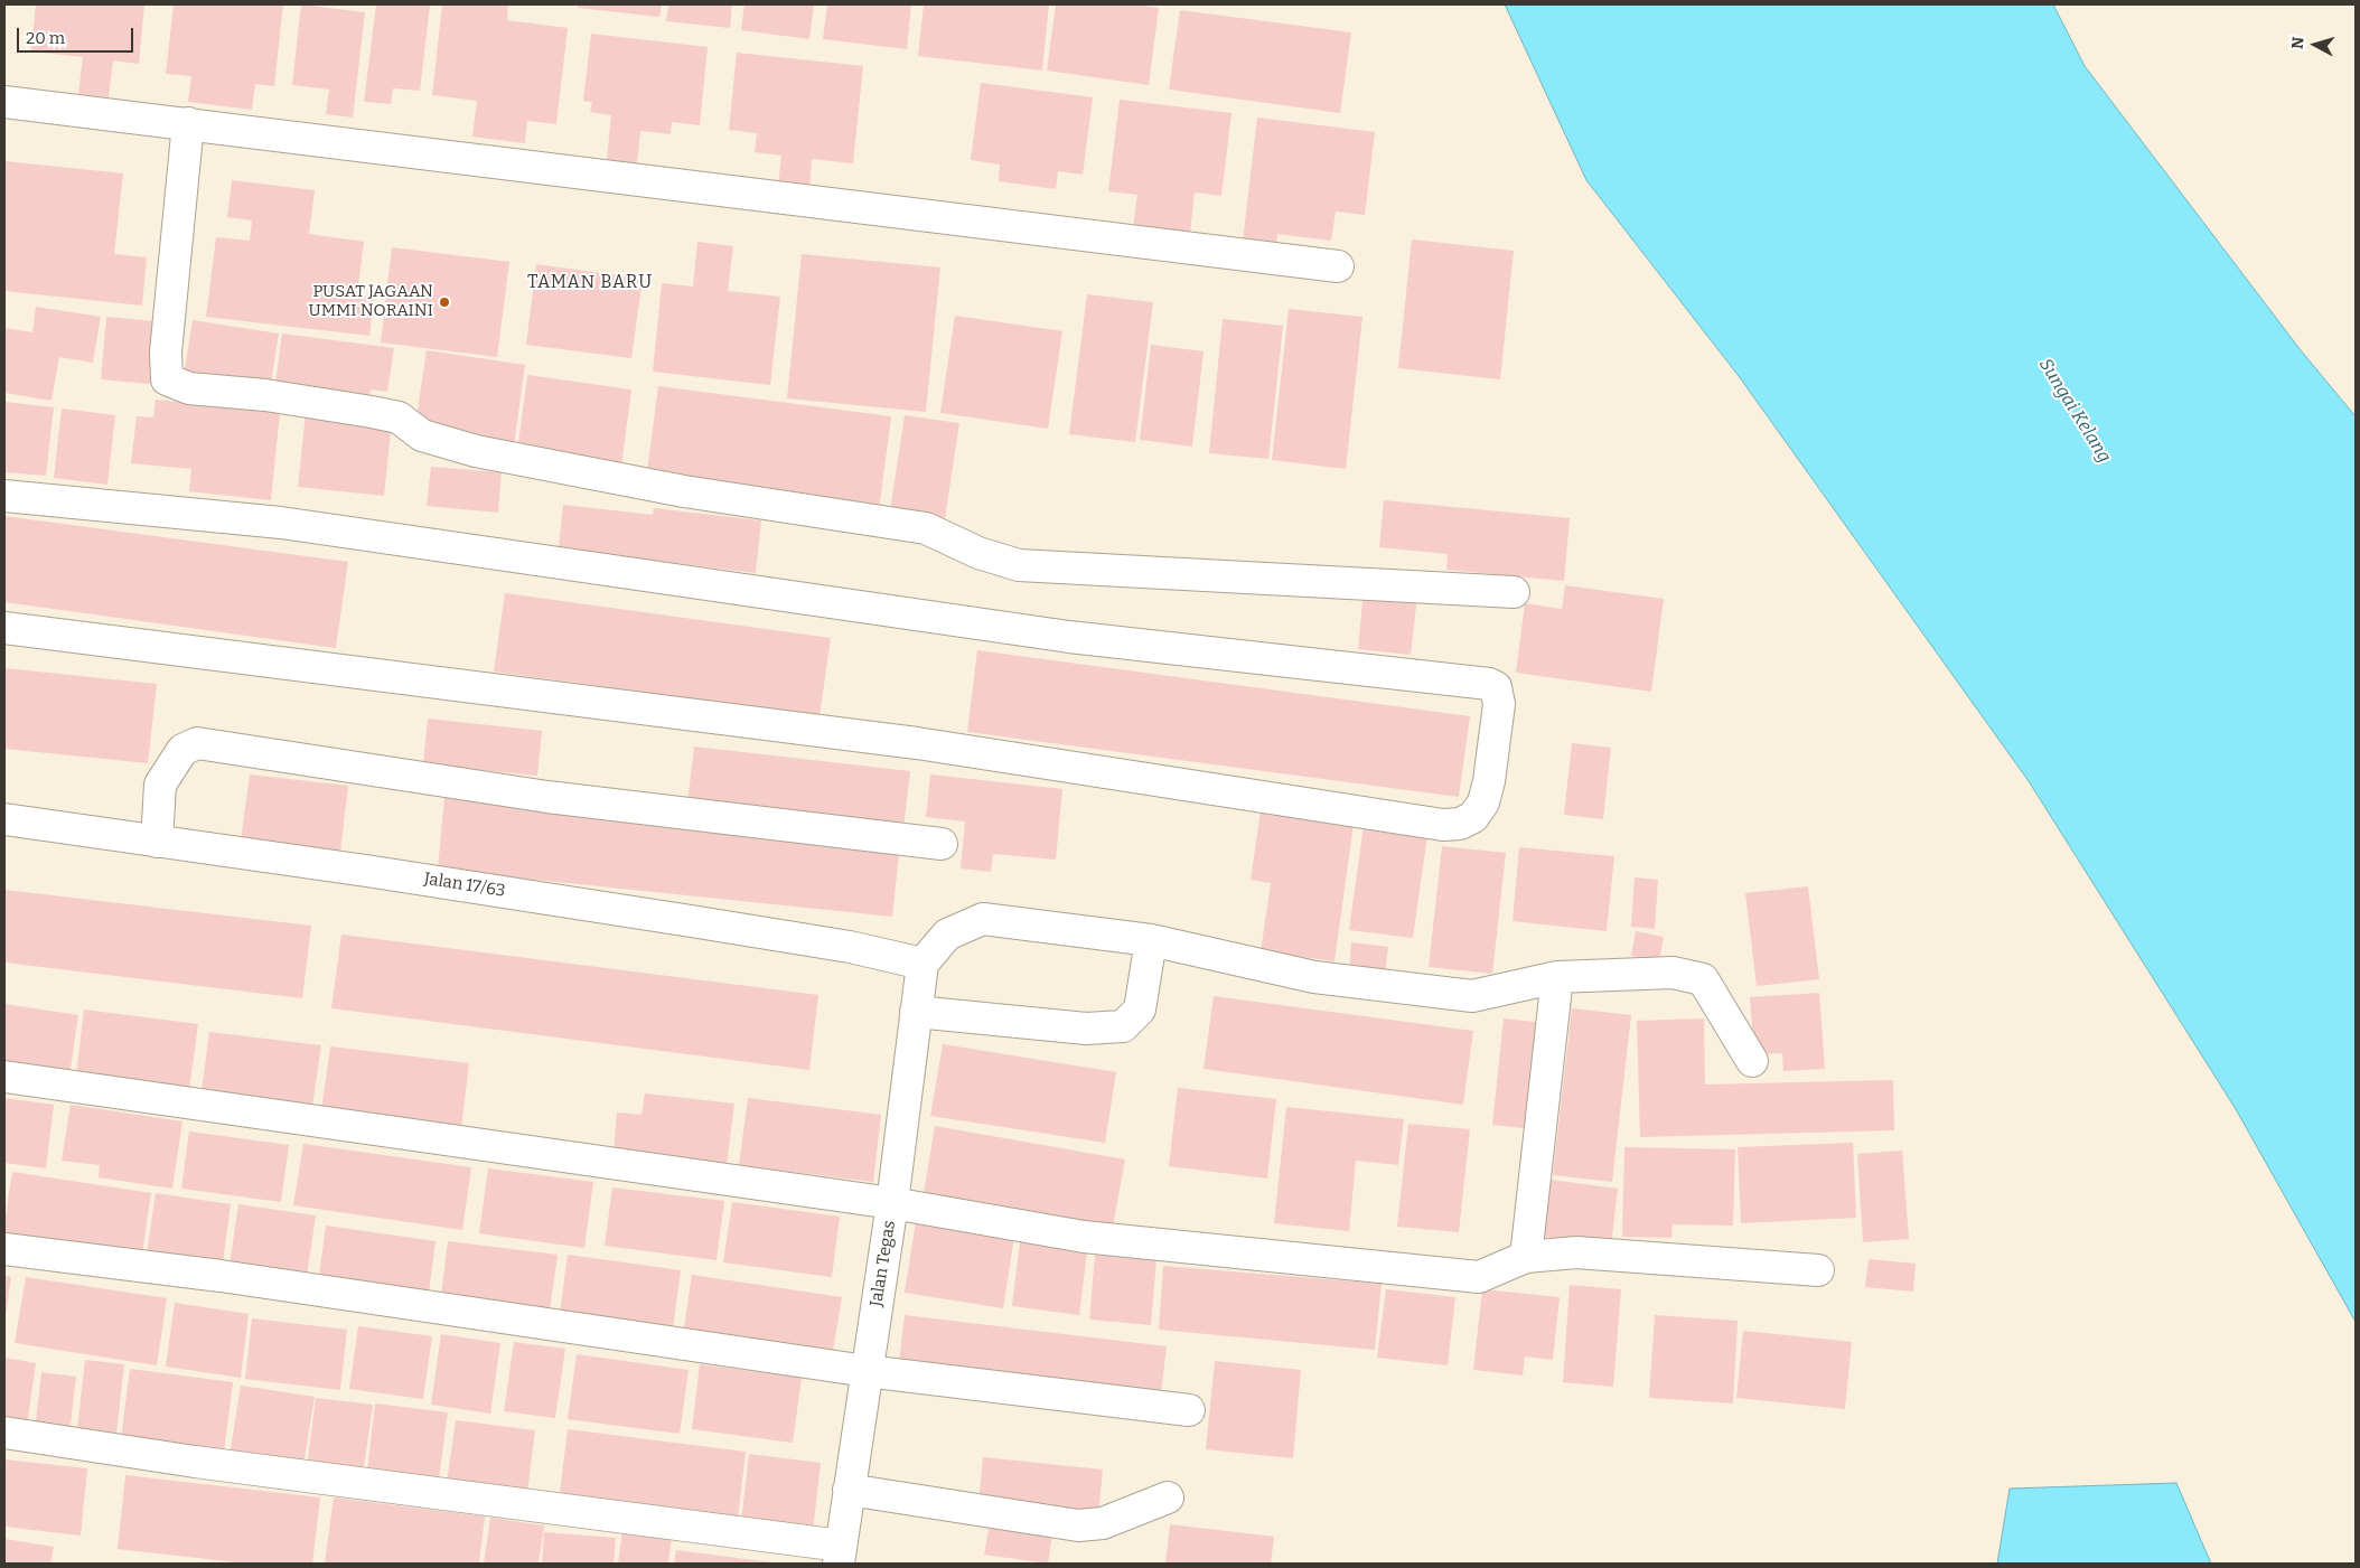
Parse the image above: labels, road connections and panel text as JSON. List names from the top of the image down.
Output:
{
  "streets": {
    "street": ["Jalan 17/63", "Jalan Tegas"]
  },
  "crossings": [
    ["Jalan 17/63", "Jalan Tegas"]
  ],
  "districts": ["TAMAN BARU"],
  "water": ["Sungai Kelang"],
  "places": ["PUSAT JAGAAN UMMI NORAINI"],
  "scale_bar": "20 m",
  "north": "left"
}
